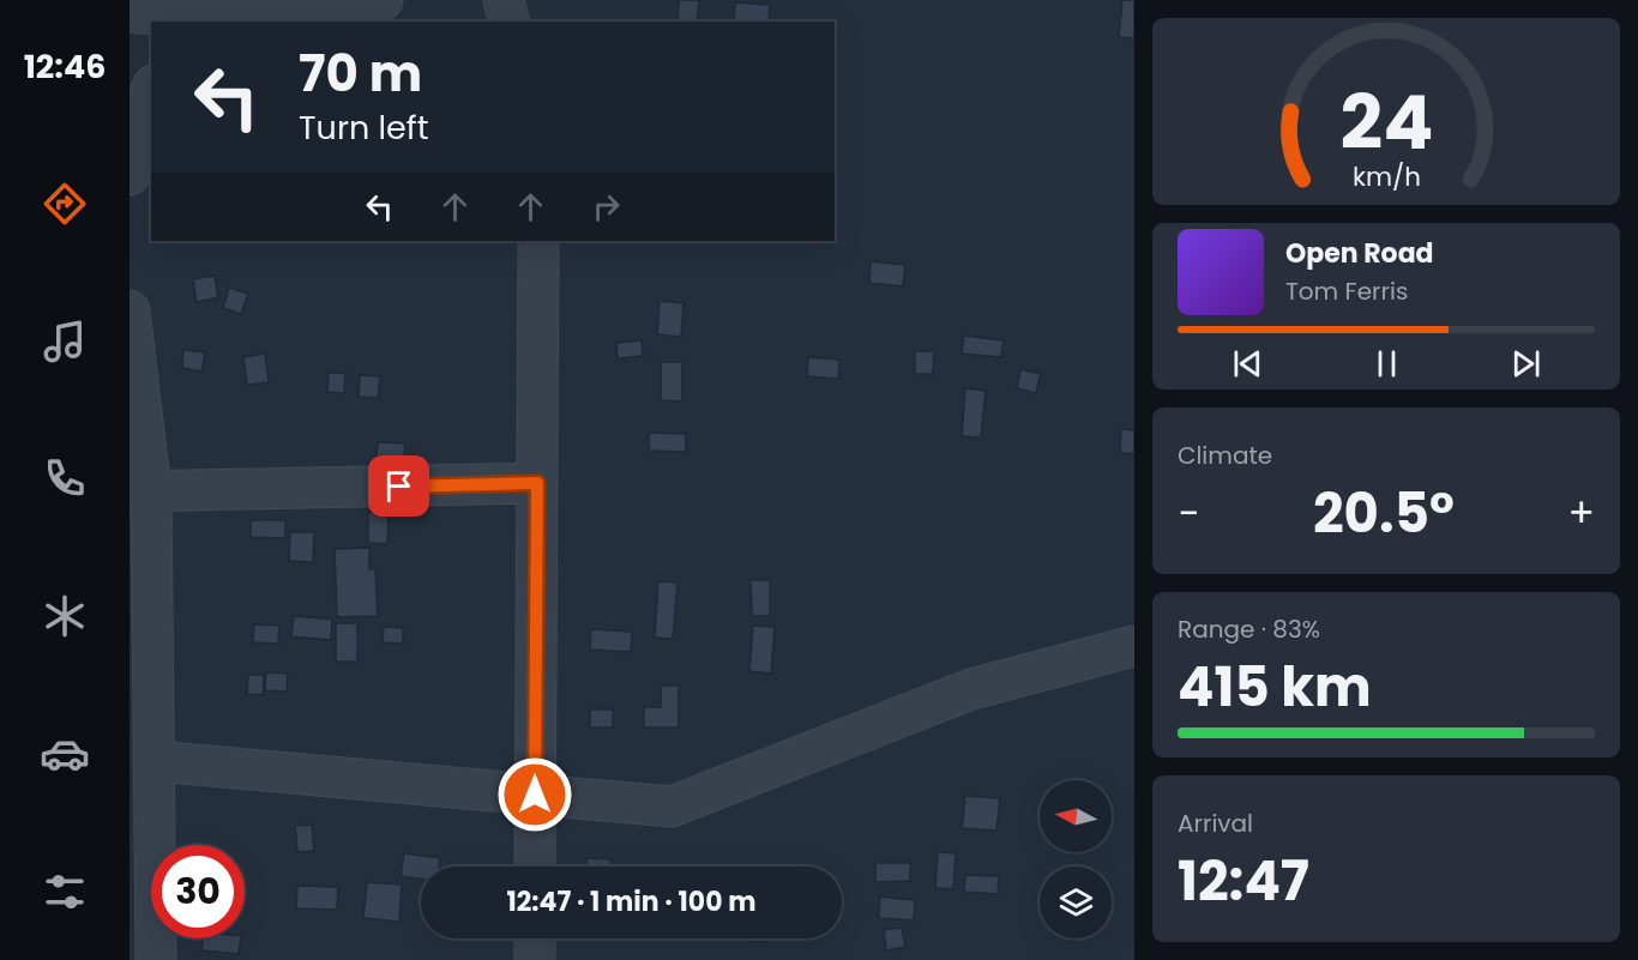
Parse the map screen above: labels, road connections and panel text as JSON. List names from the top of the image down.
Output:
{
  "north": "left",
  "page": {
    "tabs": "12:46",
    "turn": ["70 m", "Turn left"],
    "song": ["Open Road", "Tom Ferris"],
    "tile": [
      "Climate",
      ["Range · 83%", "415 km"],
      ["Arrival", "12:47"]
    ],
    "heat": ["−", "20.5°", "+"],
    "limit": "30",
    "trip": "12:47 · 1 min · 100 m",
    "gauge": ["24", "km/h"]
  }
}
